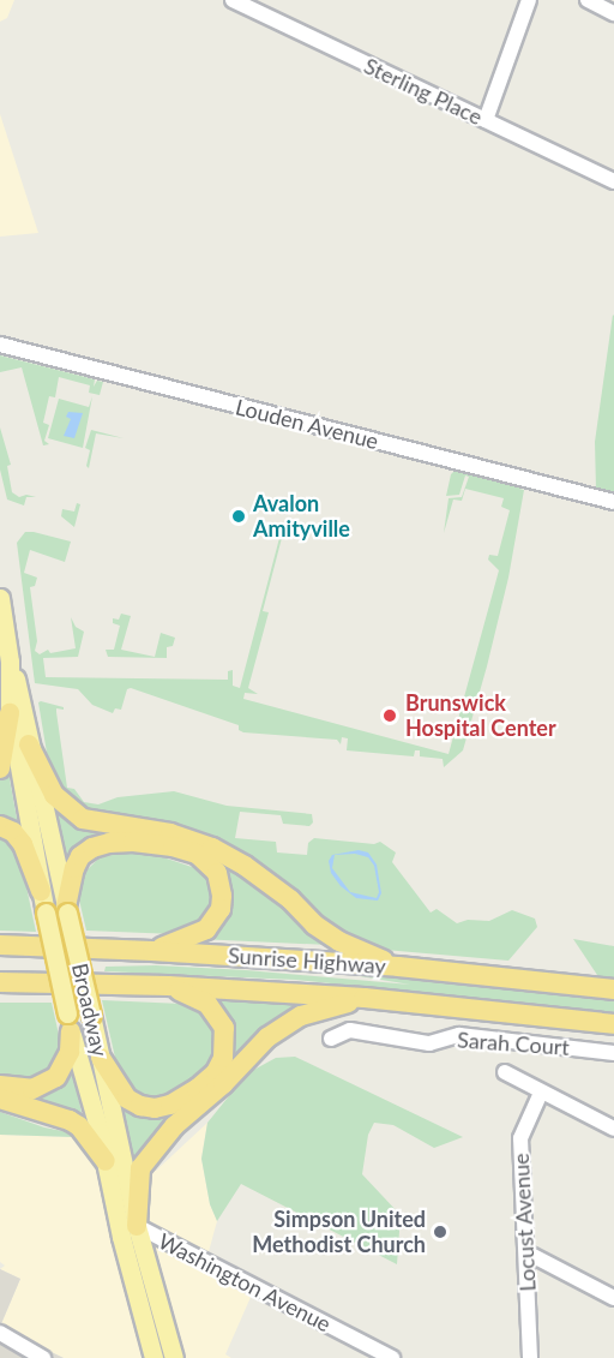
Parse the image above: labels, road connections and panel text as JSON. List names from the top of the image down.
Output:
{
  "streets": {
    "highway": ["Sunrise Highway"],
    "main road": ["Broadway"],
    "street": [
      "Sterling Place",
      "Louden Avenue",
      "Sarah Court",
      "Locust Avenue",
      "Washington Avenue"
    ]
  },
  "crossings": [
    ["Broadway", "Washington Avenue"]
  ],
  "places": ["Avalon Amityville", "Brunswick Hospital Center", "Simpson United Methodist Church"]
}
